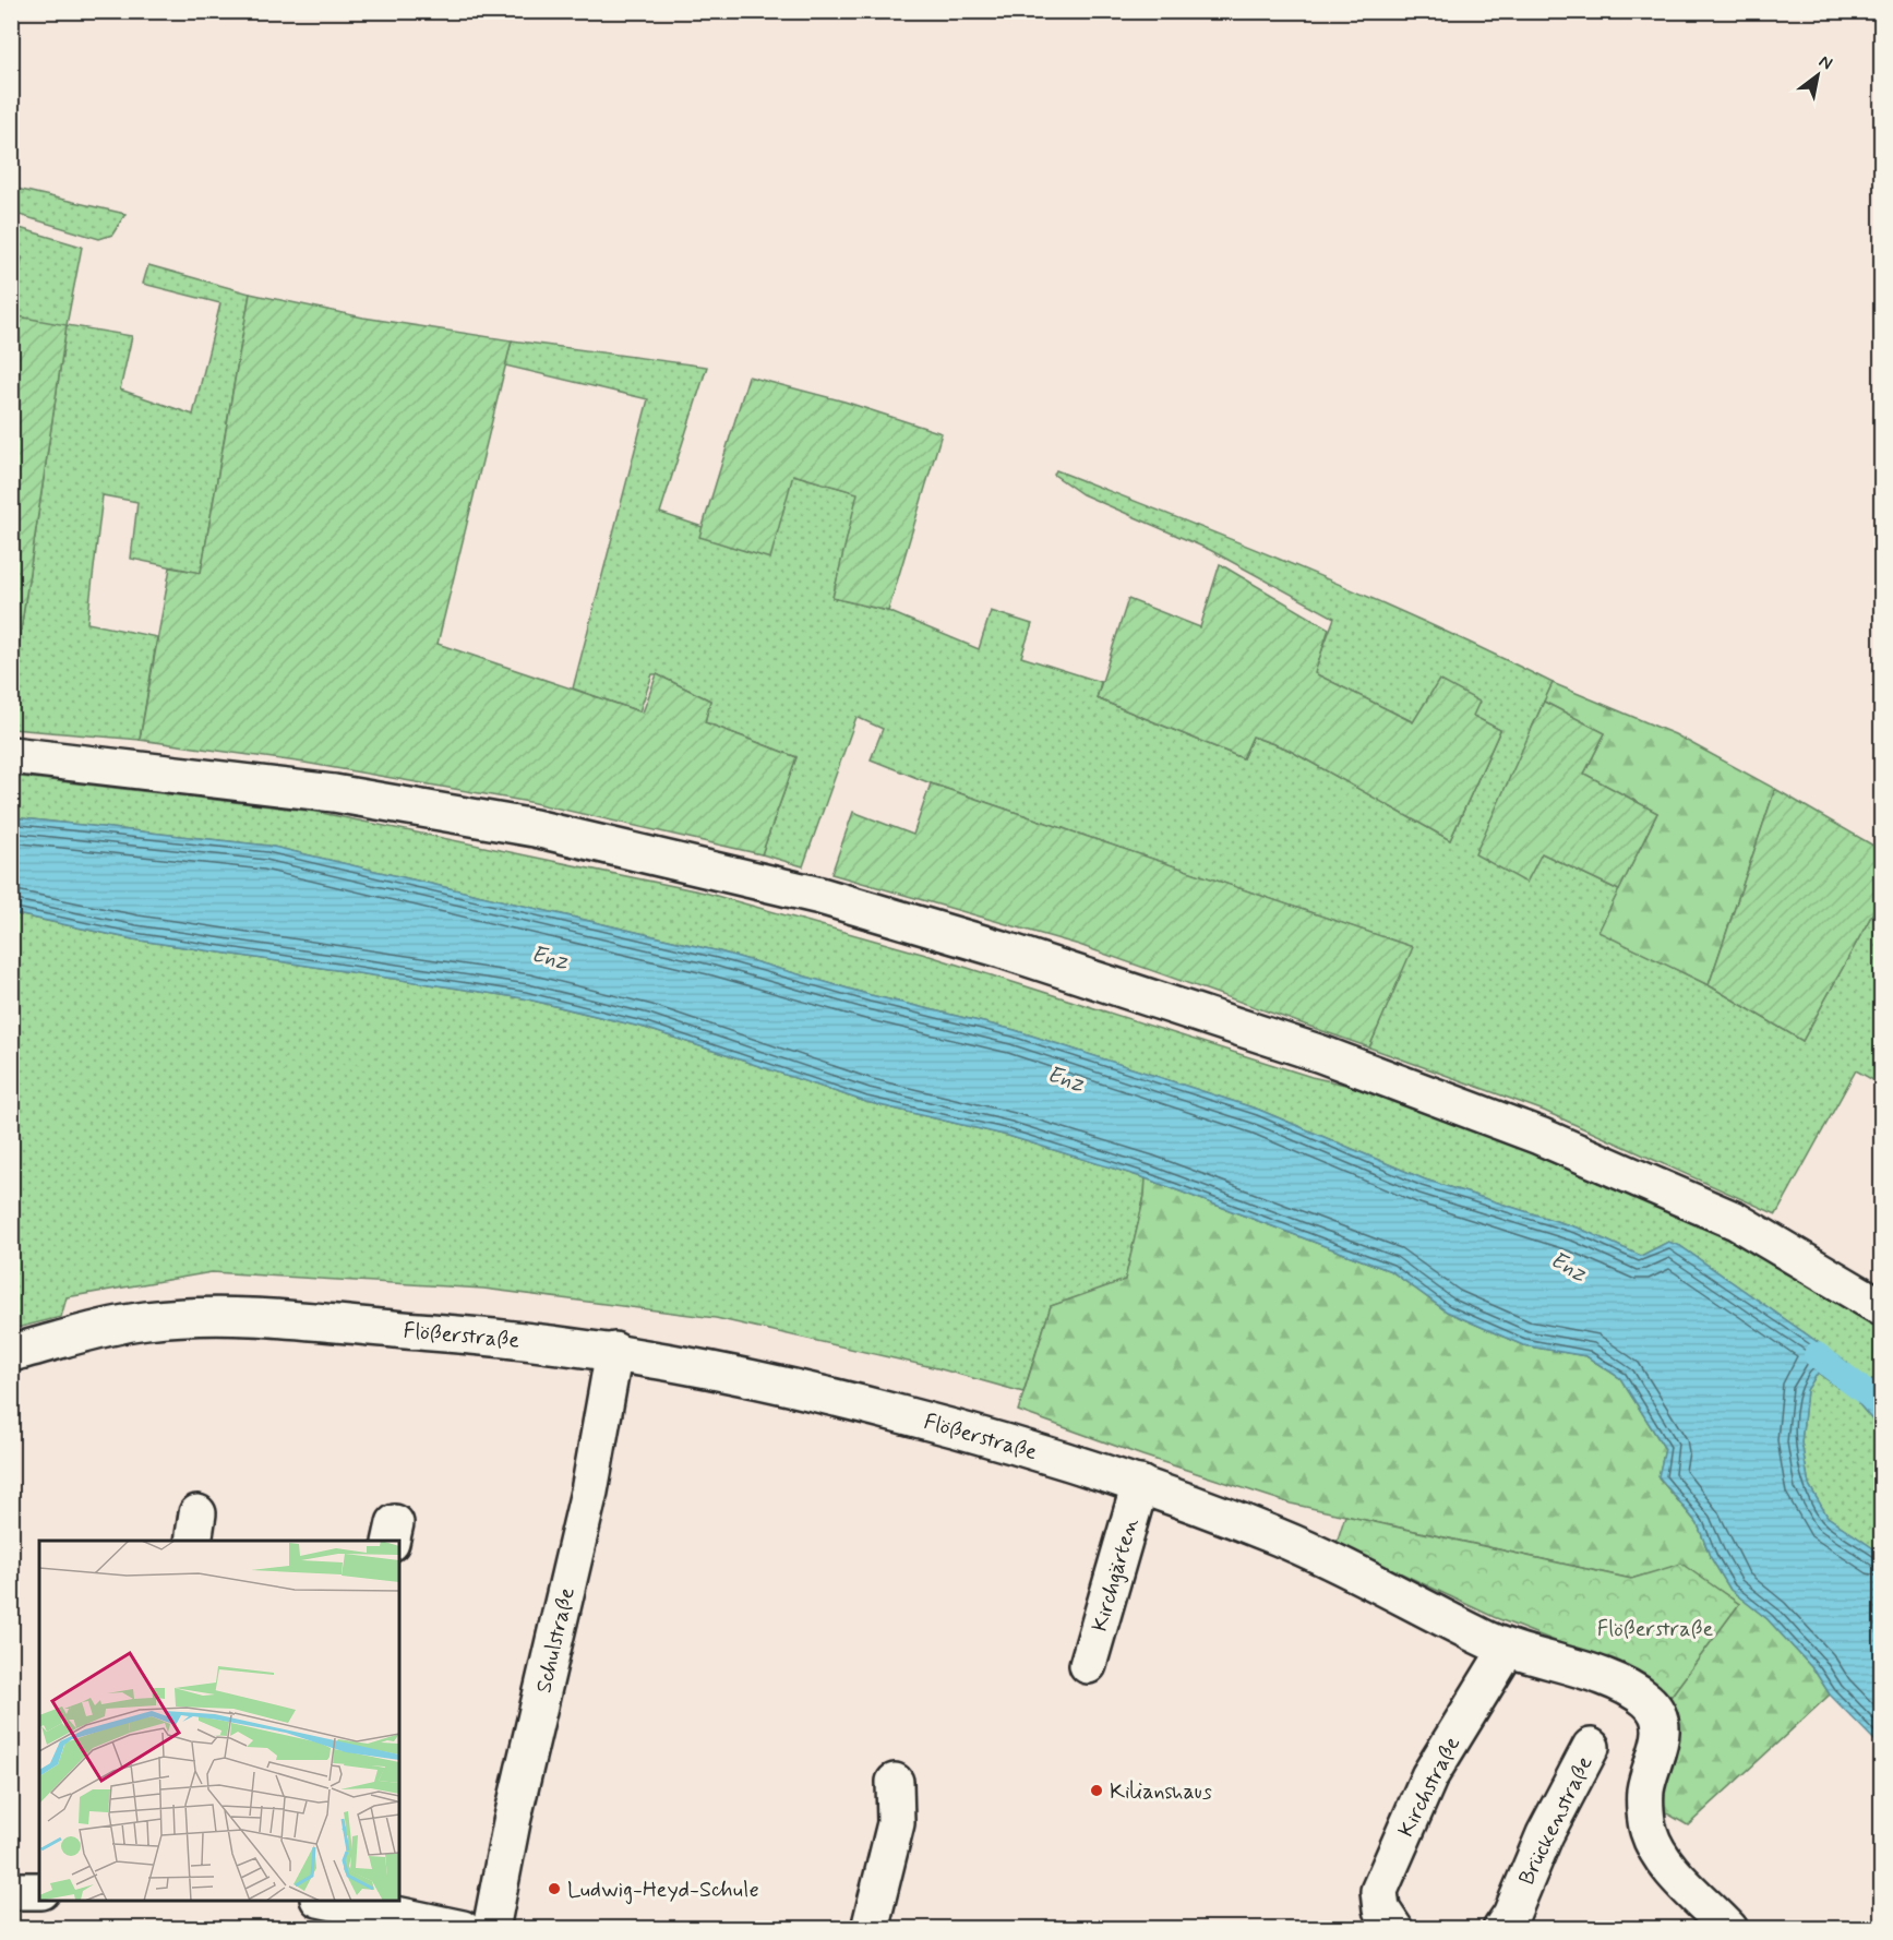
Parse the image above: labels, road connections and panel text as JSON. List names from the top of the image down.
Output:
{
  "streets": {
    "street": [
      "Flößerstraße",
      "Kirchgärten",
      "Schulstraße",
      "Kirchstraße",
      "Brückenstraße"
    ]
  },
  "crossings": [
    ["Flößerstraße", "Kirchgärten"],
    ["Flößerstraße", "Schulstraße"],
    ["Flößerstraße", "Kirchstraße"]
  ],
  "water": ["Enz"],
  "parks": ["Flößerstraße"],
  "places": ["Kilianshaus", "Ludwig-Heyd-Schule"],
  "north": "top right"
}
